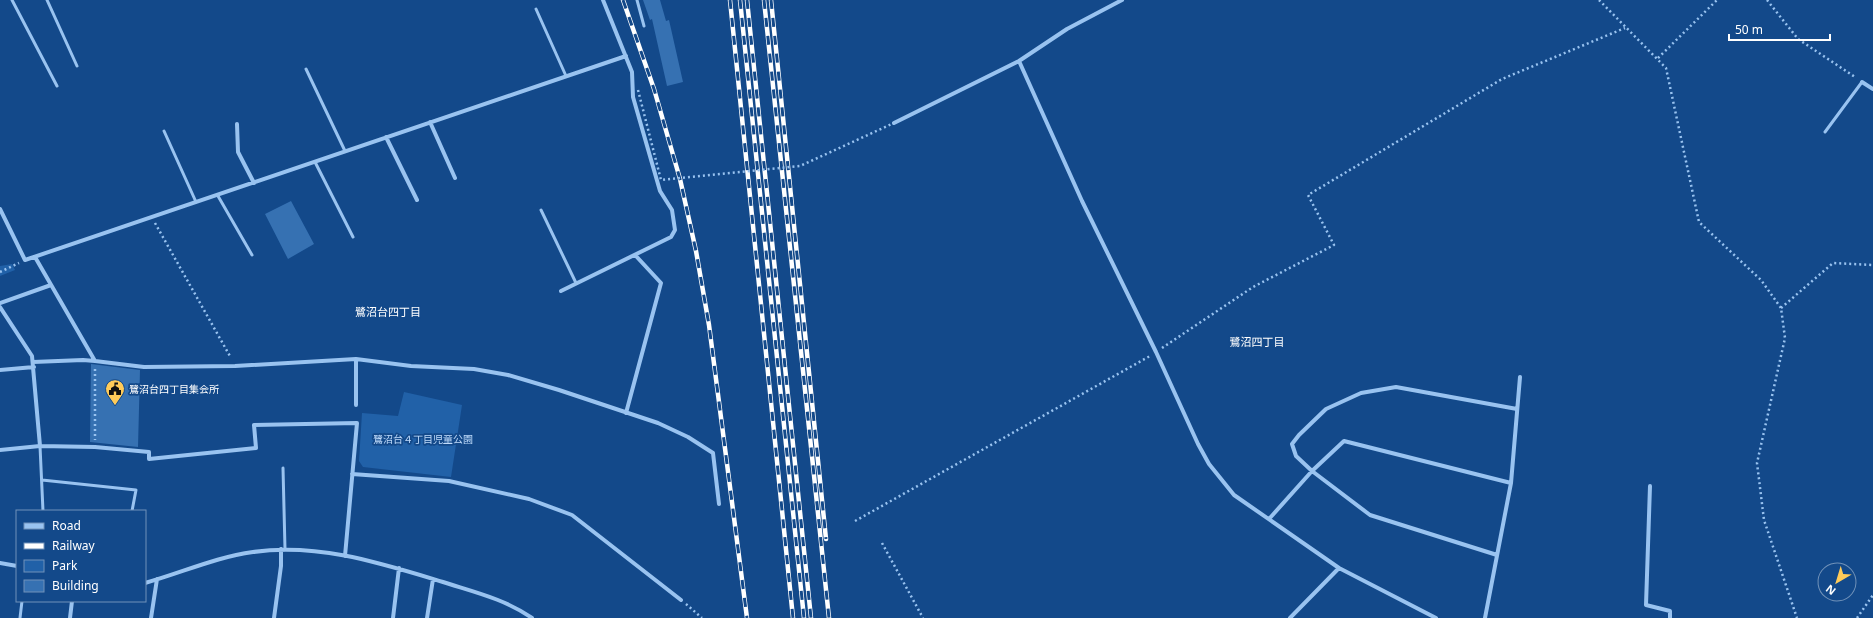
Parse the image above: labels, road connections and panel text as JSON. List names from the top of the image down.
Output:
{
  "districts": ["鷺沼台四丁目", "鷺沼四丁目"],
  "parks": ["鷺沼台４丁目児童公園"],
  "places": {
    "public building": ["鷺沼台四丁目集会所"]
  },
  "legend": [
    "Road",
    "Railway",
    "Park",
    "Building"
  ],
  "scale_bar": "50 m",
  "north": "bottom left"
}
